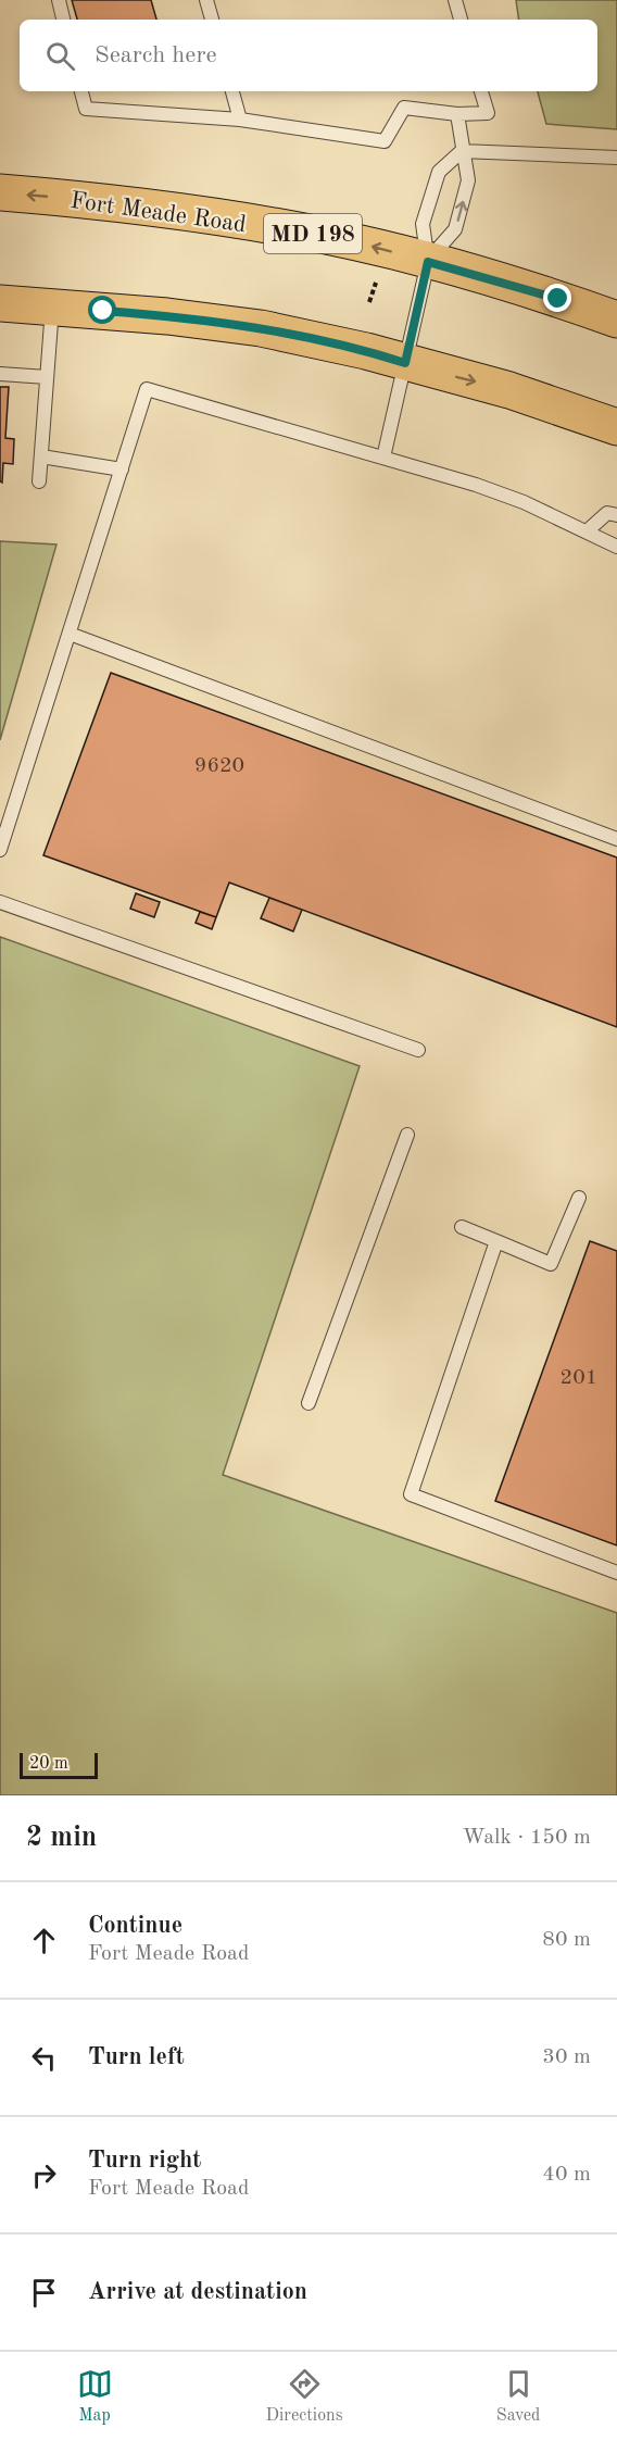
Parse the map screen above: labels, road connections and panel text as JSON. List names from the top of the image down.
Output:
{
  "streets": {
    "main road": ["Fort Meade Road", "MD 198"]
  },
  "house_numbers": ["9620", "201"],
  "scale_bar": "20 m",
  "page": {
    "search": "Search here",
    "scale": "20 m",
    "heading": ["2 min", "Walk · 150 m"],
    "list": [
      ["Continue", "Fort Meade Road", "80 m"],
      ["Turn left", "30 m"],
      ["Turn right", "Fort Meade Road", "40 m"],
      "Arrive at destination"
    ],
    "nav": ["Map", "Directions", "Saved"]
  }
}
